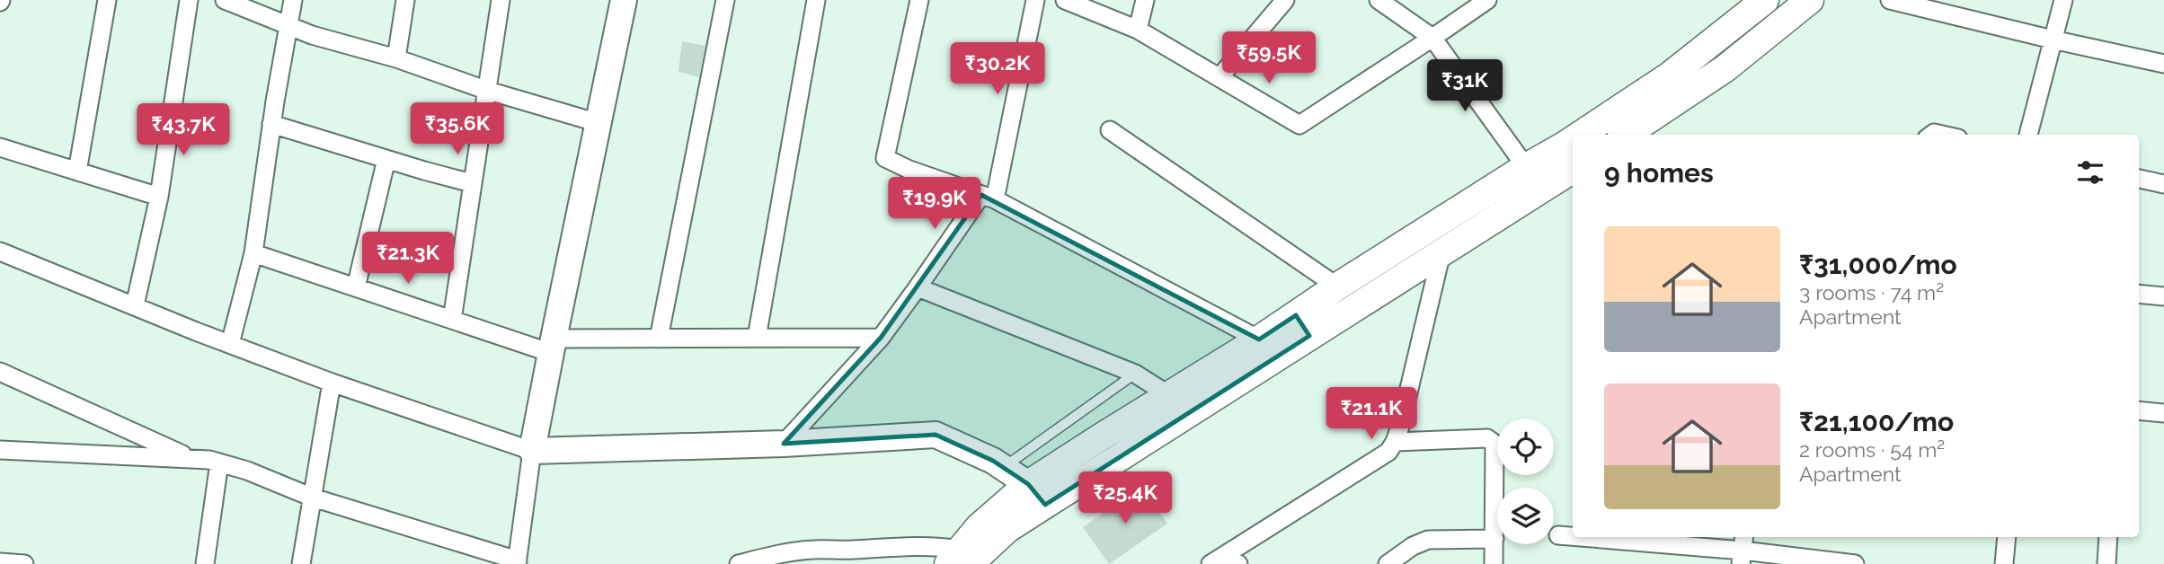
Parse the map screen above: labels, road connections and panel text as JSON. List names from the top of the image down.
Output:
{
  "page": {
    "price": [
      "₹59.5K",
      "₹30.2K",
      "₹31K",
      "₹35.6K",
      "₹43.7K",
      "₹19.9K",
      "₹21.3K",
      "₹21.1K",
      "₹25.4K"
    ],
    "heading": "9 homes",
    "list": [
      {
        "name": "₹31,000/mo",
        "note": "3 rooms · 74 m² · Apartment"
      },
      {
        "name": "₹21,100/mo",
        "note": "2 rooms · 54 m² · Apartment"
      }
    ]
  }
}
